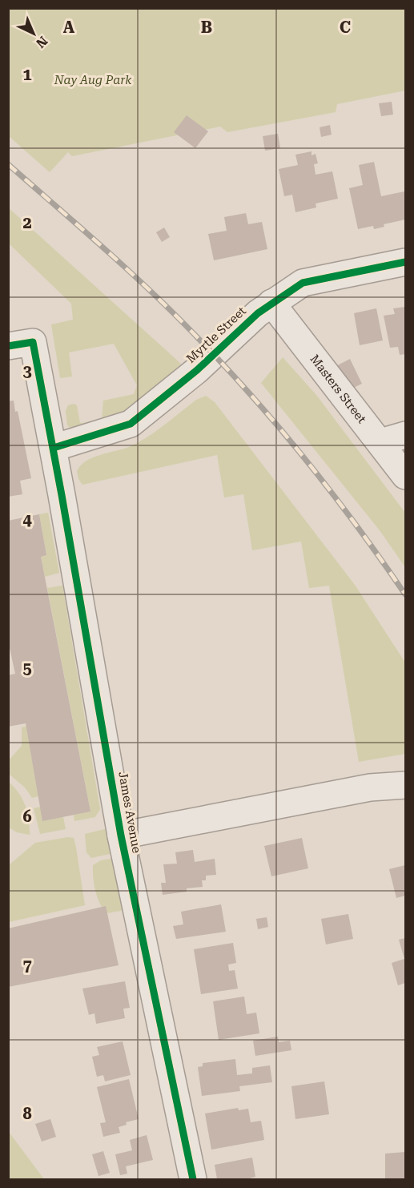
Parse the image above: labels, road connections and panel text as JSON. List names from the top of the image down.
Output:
{
  "streets": {
    "street": ["Myrtle Street", "Masters Street", "James Avenue"]
  },
  "crossings": [
    ["Myrtle Street", "Masters Street"],
    ["Myrtle Street", "James Avenue"]
  ],
  "parks": ["Nay Aug Park"],
  "north": "bottom right",
  "grid": {
    "columns": ["A", "B", "C"],
    "rows": [
      "1",
      "2",
      "3",
      "4",
      "5",
      "6",
      "7",
      "8"
    ]
  }
}
